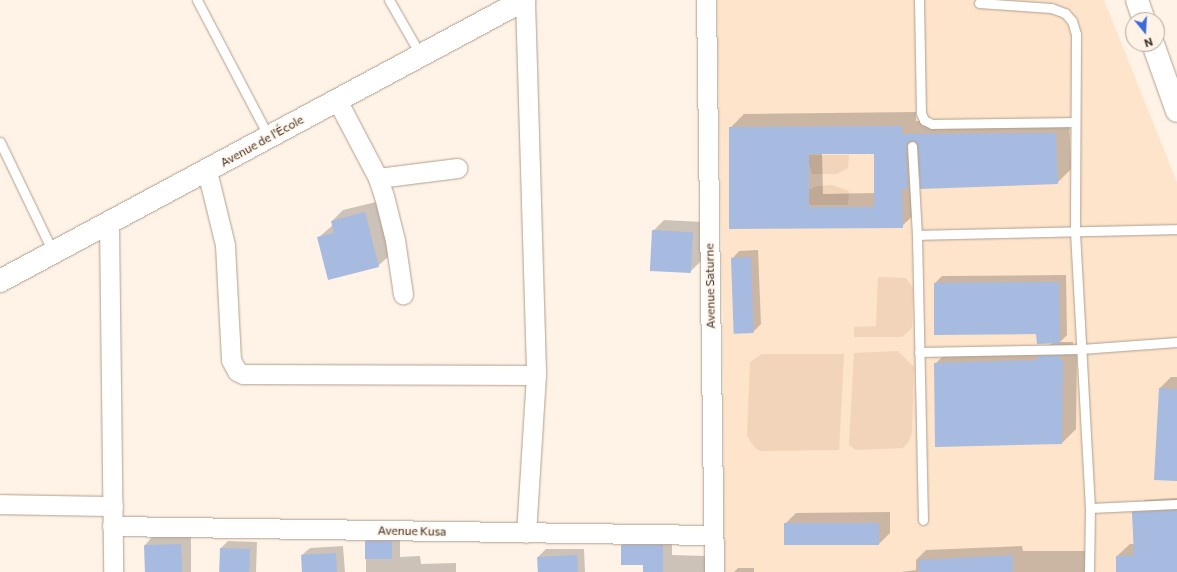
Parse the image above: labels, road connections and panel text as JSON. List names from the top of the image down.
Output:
{
  "streets": {
    "main road": ["Avenue de l'École"],
    "street": ["Avenue Saturne", "Avenue Kusa"]
  },
  "crossings": [
    ["Avenue Saturne", "Avenue Kusa"]
  ],
  "north": "bottom"
}
